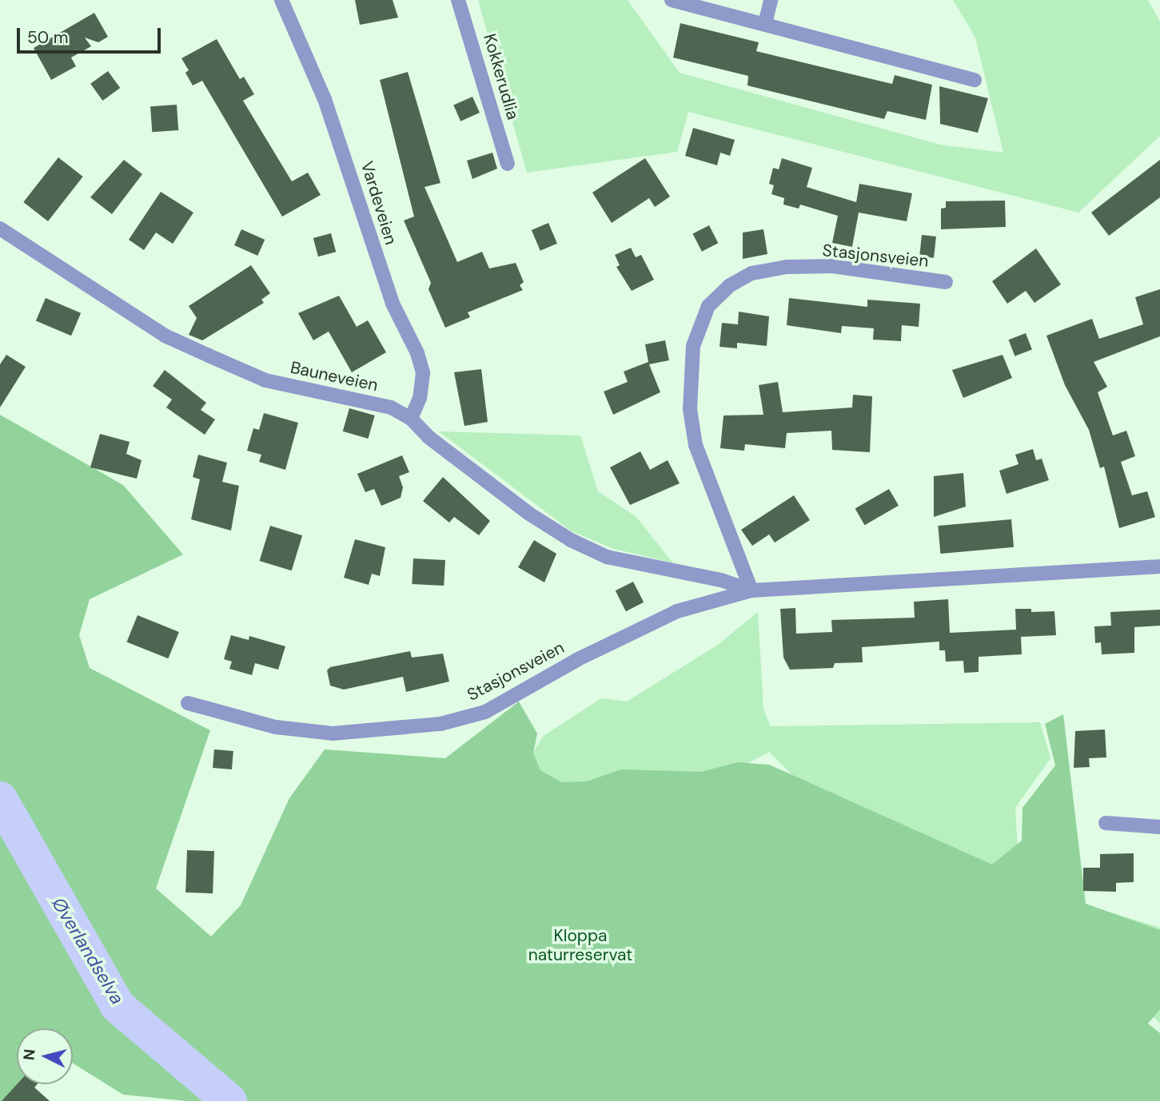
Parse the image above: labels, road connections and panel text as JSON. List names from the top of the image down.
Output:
{
  "streets": {
    "street": [
      "Kokkerudlia",
      "Vardeveien",
      "Stasjonsveien",
      "Bauneveien"
    ]
  },
  "crossings": [
    ["Vardeveien", "Bauneveien"],
    ["Stasjonsveien", "Bauneveien"]
  ],
  "water": ["Øverlandselva"],
  "parks": ["Kloppa naturreservat"],
  "scale_bar": "50 m",
  "north": "left"
}
